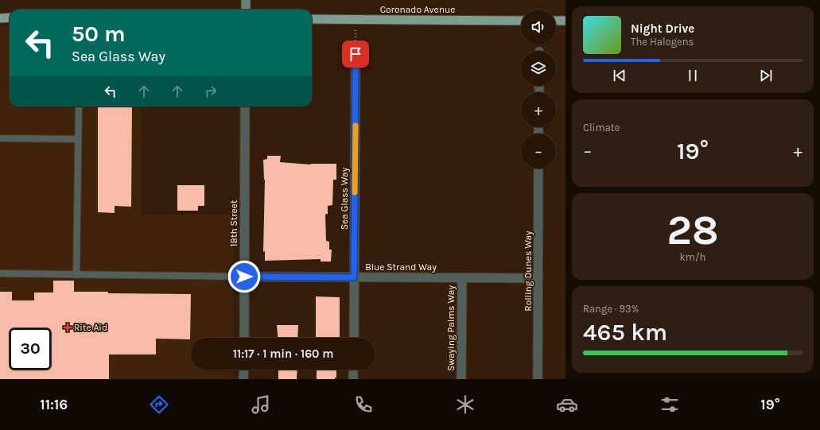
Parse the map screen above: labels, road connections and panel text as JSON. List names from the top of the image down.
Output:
{
  "streets": {
    "main road": ["Coronado Avenue"],
    "street": [
      "Sea Glass Way",
      "18th Street",
      "Blue Strand Way",
      "Rolling Dunes Way",
      "Swaying Palms Way"
    ]
  },
  "crossings": [
    ["Sea Glass Way", "Blue Strand Way"],
    ["18th Street", "Blue Strand Way"],
    ["Blue Strand Way", "Rolling Dunes Way"],
    ["Blue Strand Way", "Swaying Palms Way"]
  ],
  "places": {
    "health": ["Rite Aid"]
  },
  "page": {
    "map_buttons": ["+", "−"],
    "turn": ["50 m", "Sea Glass Way"],
    "song": ["Night Drive", "The Halogens"],
    "tile": [
      "Climate",
      ["28", "km/h"],
      ["Range · 93%", "465 km"]
    ],
    "heat": ["−", "19°", "+"],
    "limit": "30",
    "trip": "11:17 · 1 min · 160 m",
    "tabs": ["11:16", "19°"]
  }
}
